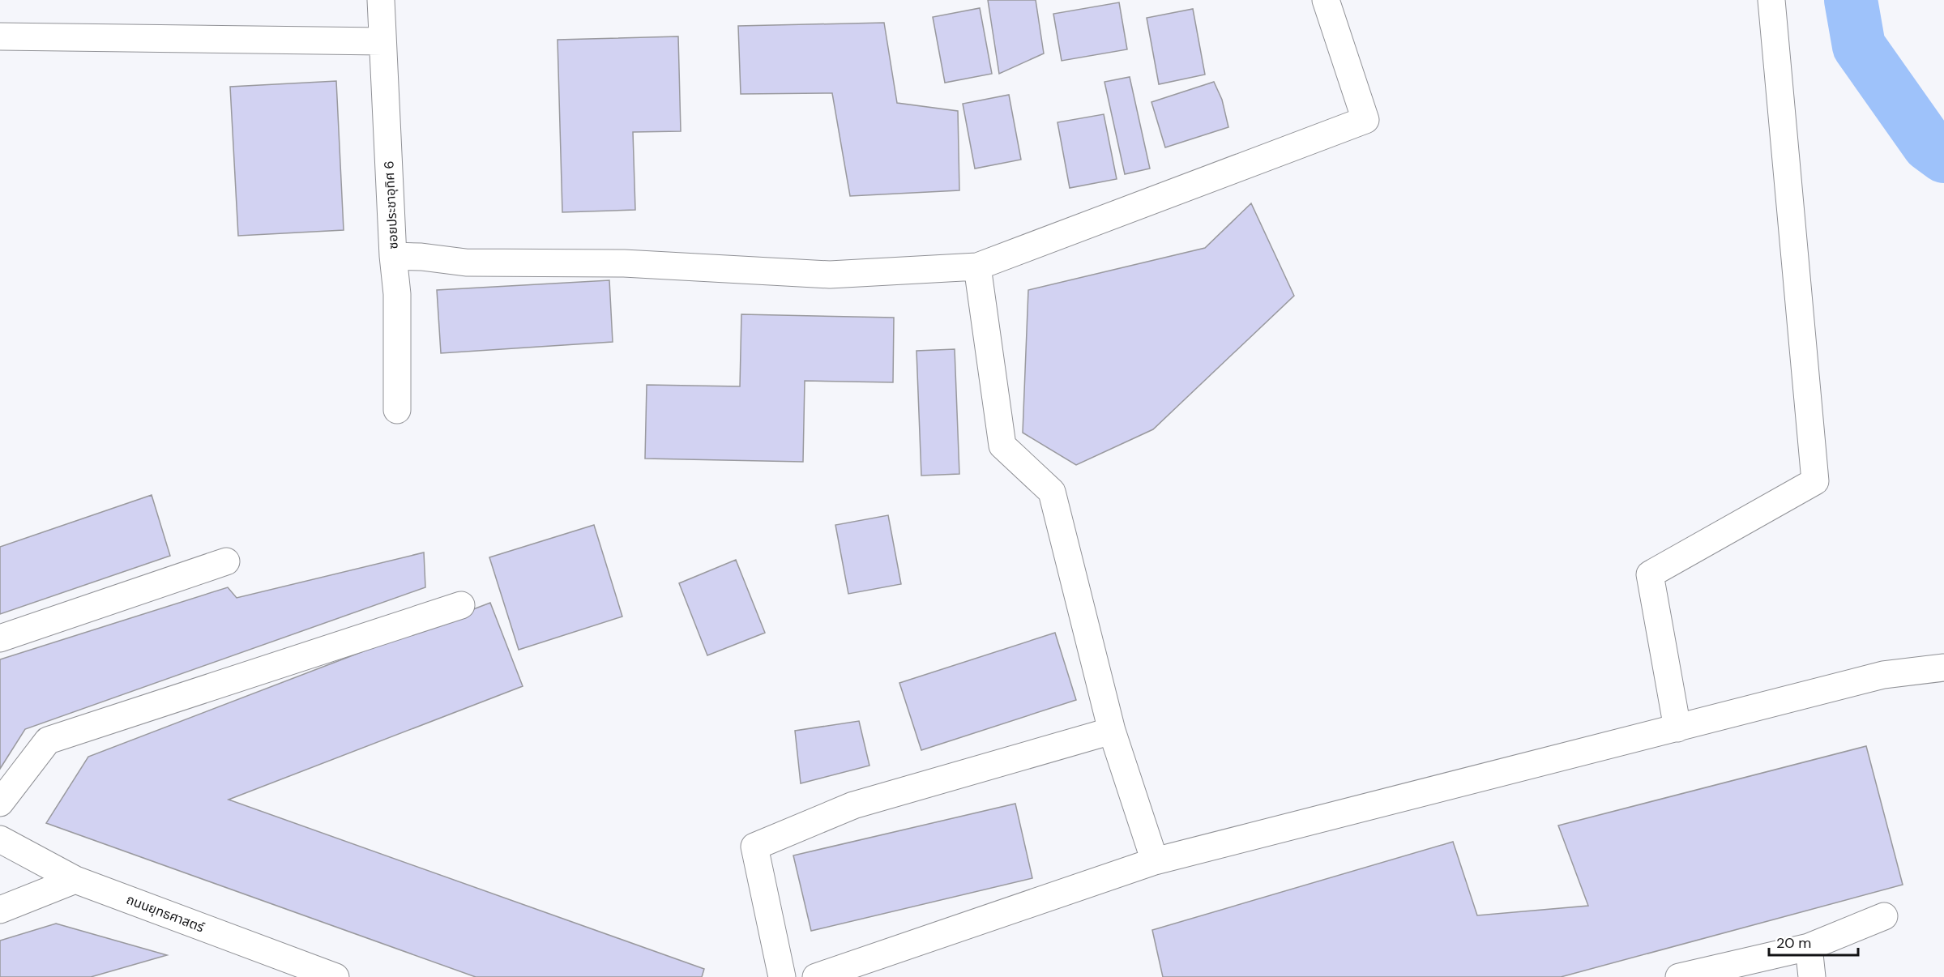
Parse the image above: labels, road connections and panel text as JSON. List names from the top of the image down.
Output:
{
  "streets": {
    "street": ["ซอยประชาอุทิศ 6", "ถนนยุทธศาสตร์"]
  },
  "scale_bar": "20 m"
}
